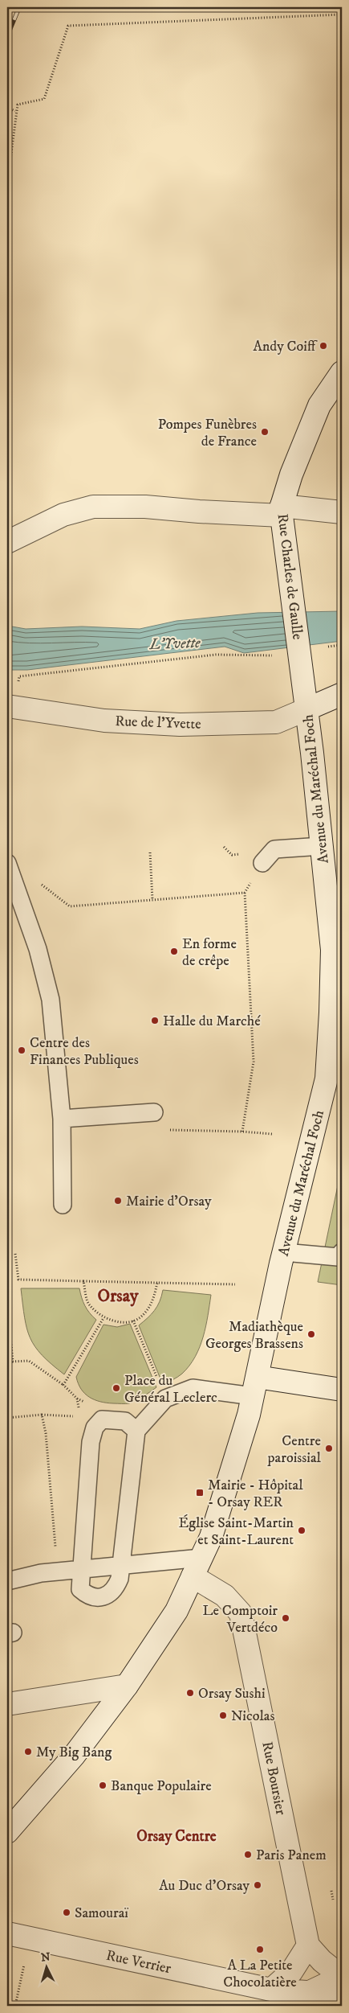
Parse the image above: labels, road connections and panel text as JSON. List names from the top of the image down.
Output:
{
  "streets": {
    "street": [
      "Rue Charles de Gaulle",
      "Rue de l'Yvette",
      "Avenue du Maréchal Foch",
      "Rue Boursier",
      "Rue Verrier"
    ]
  },
  "crossings": [
    ["Rue Charles de Gaulle", "Avenue du Maréchal Foch"],
    ["Rue de l'Yvette", "Avenue du Maréchal Foch"],
    ["Avenue du Maréchal Foch", "Rue Boursier"]
  ],
  "districts": ["Orsay", "Orsay Centre"],
  "water": ["L'Yvette"],
  "places": {
    "other": [
      "Andy Coiff",
      "Pompes Funèbres de France",
      "En forme de crêpe",
      "Halle du Marché",
      "Centre des Finances Publiques",
      "Mairie d'Orsay",
      "Madiathèque Georges Brassens",
      "Place du Général Leclerc",
      "Centre paroissial",
      "Église Saint-Martin et Saint-Laurent",
      "Le Comptoir Vertdéco",
      "Orsay Sushi",
      "Nicolas",
      "My Big Bang",
      "Banque Populaire",
      "Paris Panem",
      "Au Duc d'Orsay",
      "Samouraï",
      "A La Petite Chocolatière"
    ],
    "transit": ["Mairie - Hôpital - Orsay RER"]
  },
  "north": "top"
}
